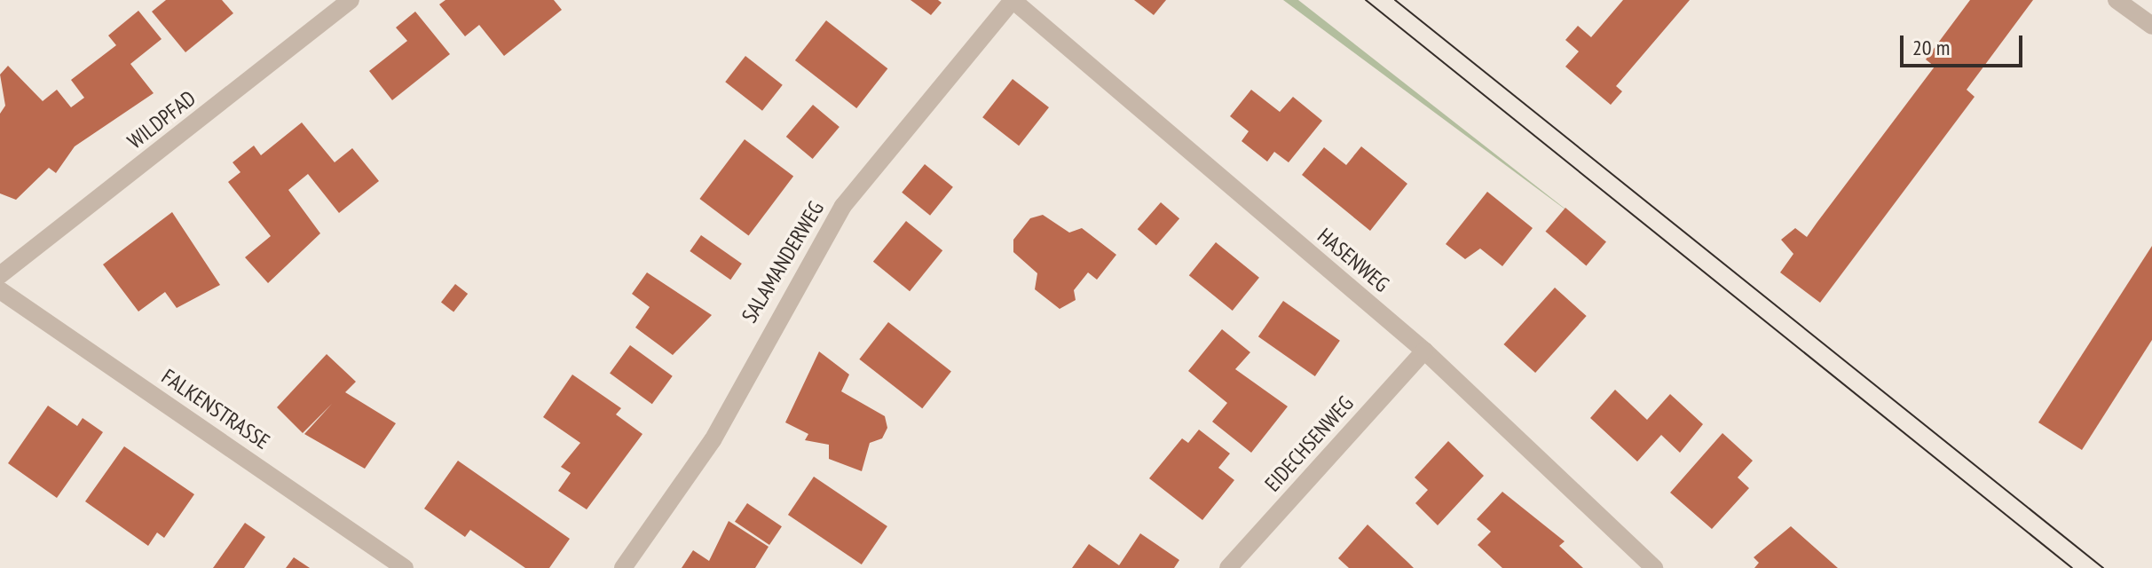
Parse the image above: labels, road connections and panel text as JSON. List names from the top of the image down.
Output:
{
  "streets": {
    "street": [
      "WILDPFAD",
      "HASENWEG",
      "SALAMANDERWEG",
      "FALKENSTRASSE",
      "EIDECHSENWEG"
    ]
  },
  "crossings": [
    ["HASENWEG", "SALAMANDERWEG"],
    ["HASENWEG", "EIDECHSENWEG"]
  ],
  "scale_bar": "20 m"
}
